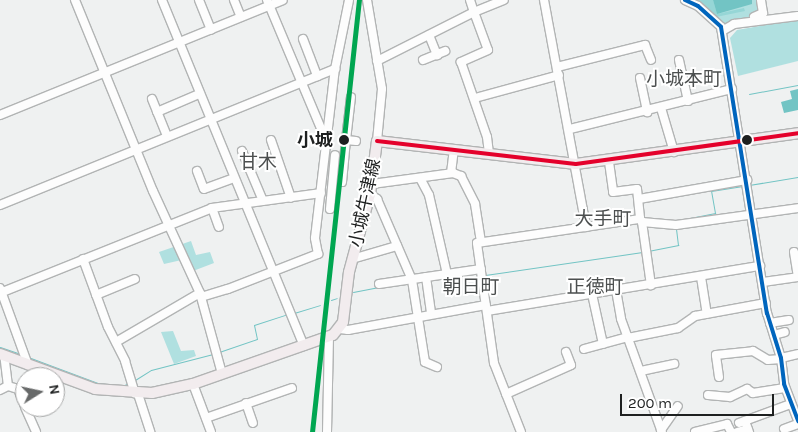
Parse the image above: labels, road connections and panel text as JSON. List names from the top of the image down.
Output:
{
  "streets": {
    "main road": ["小城牛津線"]
  },
  "districts": [
    "小城本町",
    "甘木",
    "大手町",
    "朝日町",
    "正徳町"
  ],
  "places": ["小城"],
  "scale_bar": "200 m",
  "north": "right"
}
